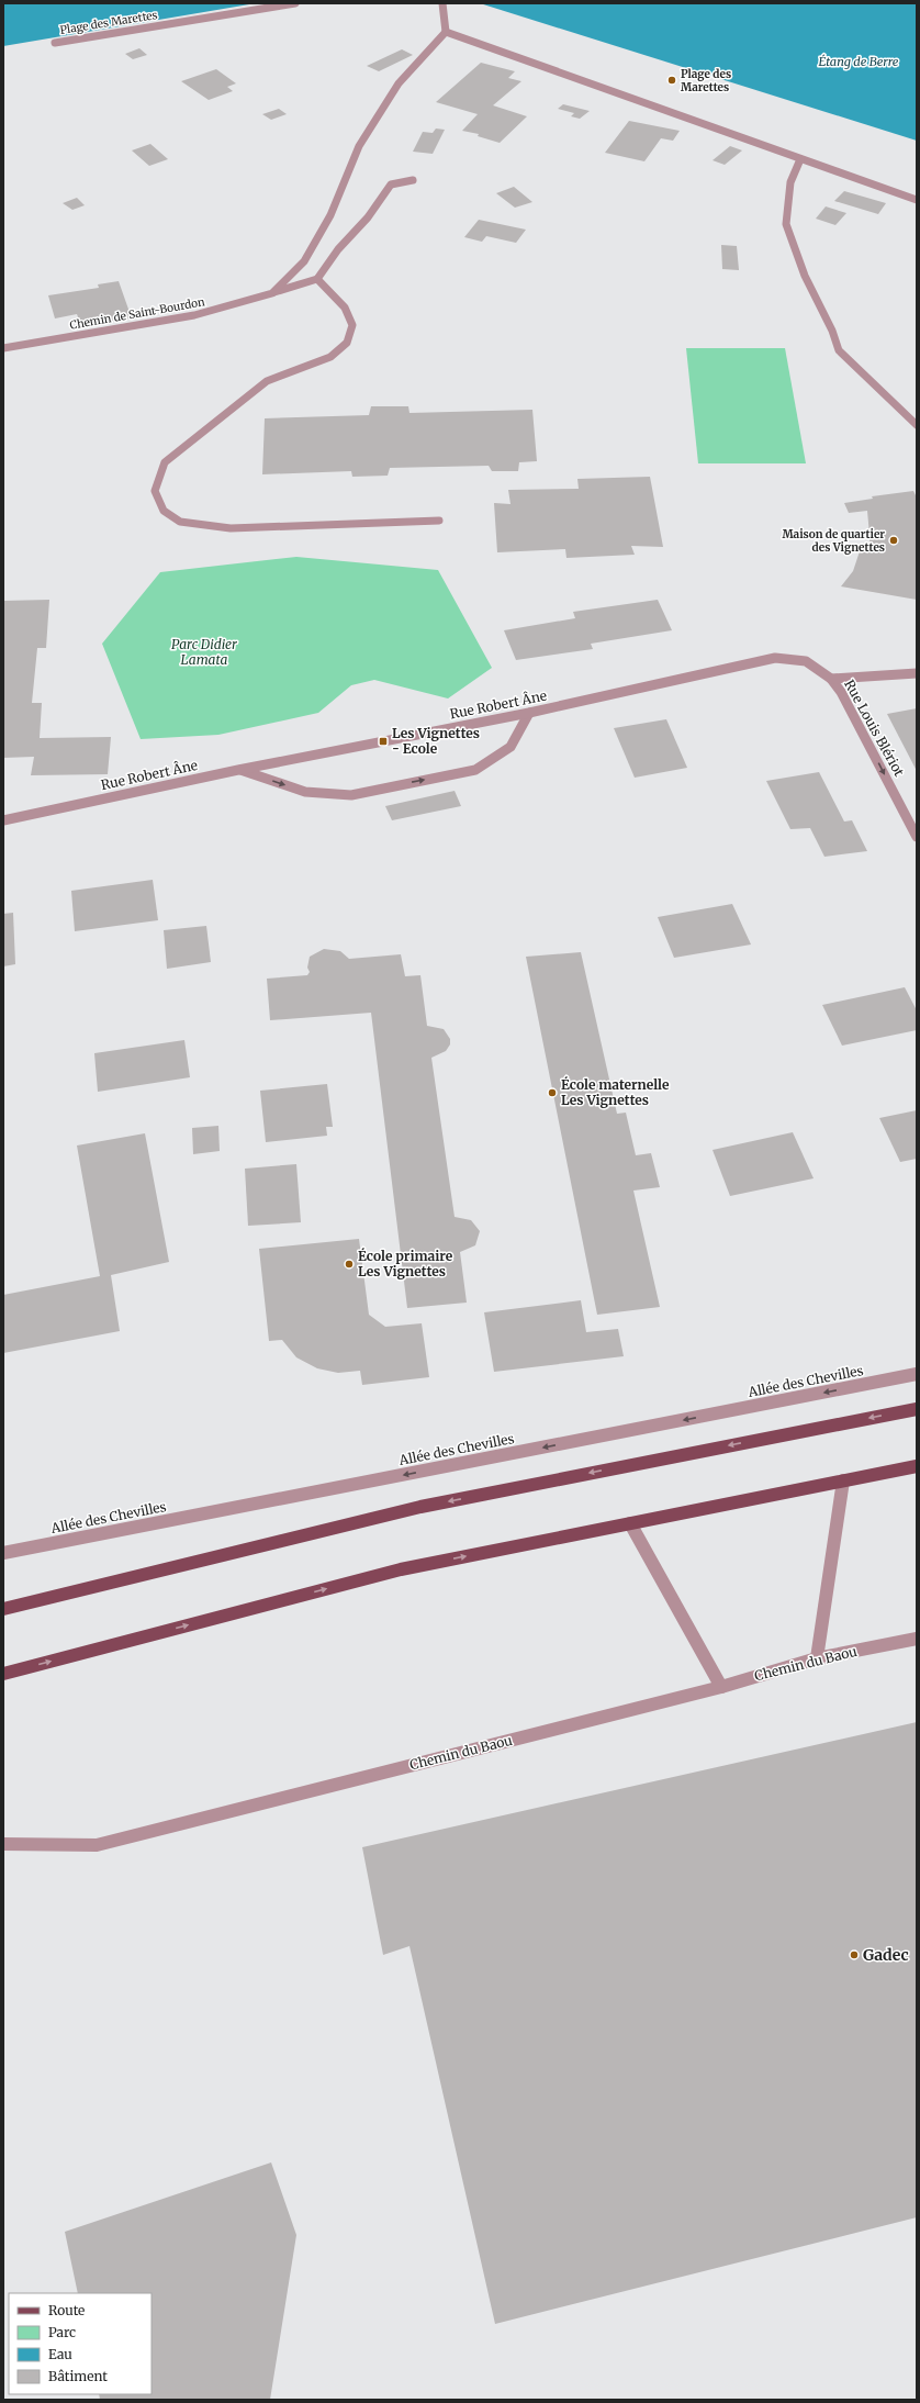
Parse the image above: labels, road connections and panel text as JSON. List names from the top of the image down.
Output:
{
  "streets": {
    "street": [
      "Plage des Marettes",
      "Chemin de Saint-Bourdon",
      "Rue Robert Âne",
      "Rue Louis Blériot",
      "Allée des Chevilles",
      "Chemin du Baou"
    ]
  },
  "crossings": [
    ["Rue Robert Âne", "Rue Louis Blériot"]
  ],
  "one_way": ["Rue Louis Blériot", "Allée des Chevilles"],
  "water": ["Étang de Berre"],
  "parks": ["Parc Didier Lamata"],
  "places": {
    "other": [
      "Plage des Marettes",
      "Maison de quartier des Vignettes",
      "École maternelle Les Vignettes",
      "École primaire Les Vignettes",
      "Gadec"
    ],
    "transit": ["Les Vignettes - Ecole"]
  },
  "legend": [
    "Route",
    "Parc",
    "Eau",
    "Bâtiment"
  ]
}
